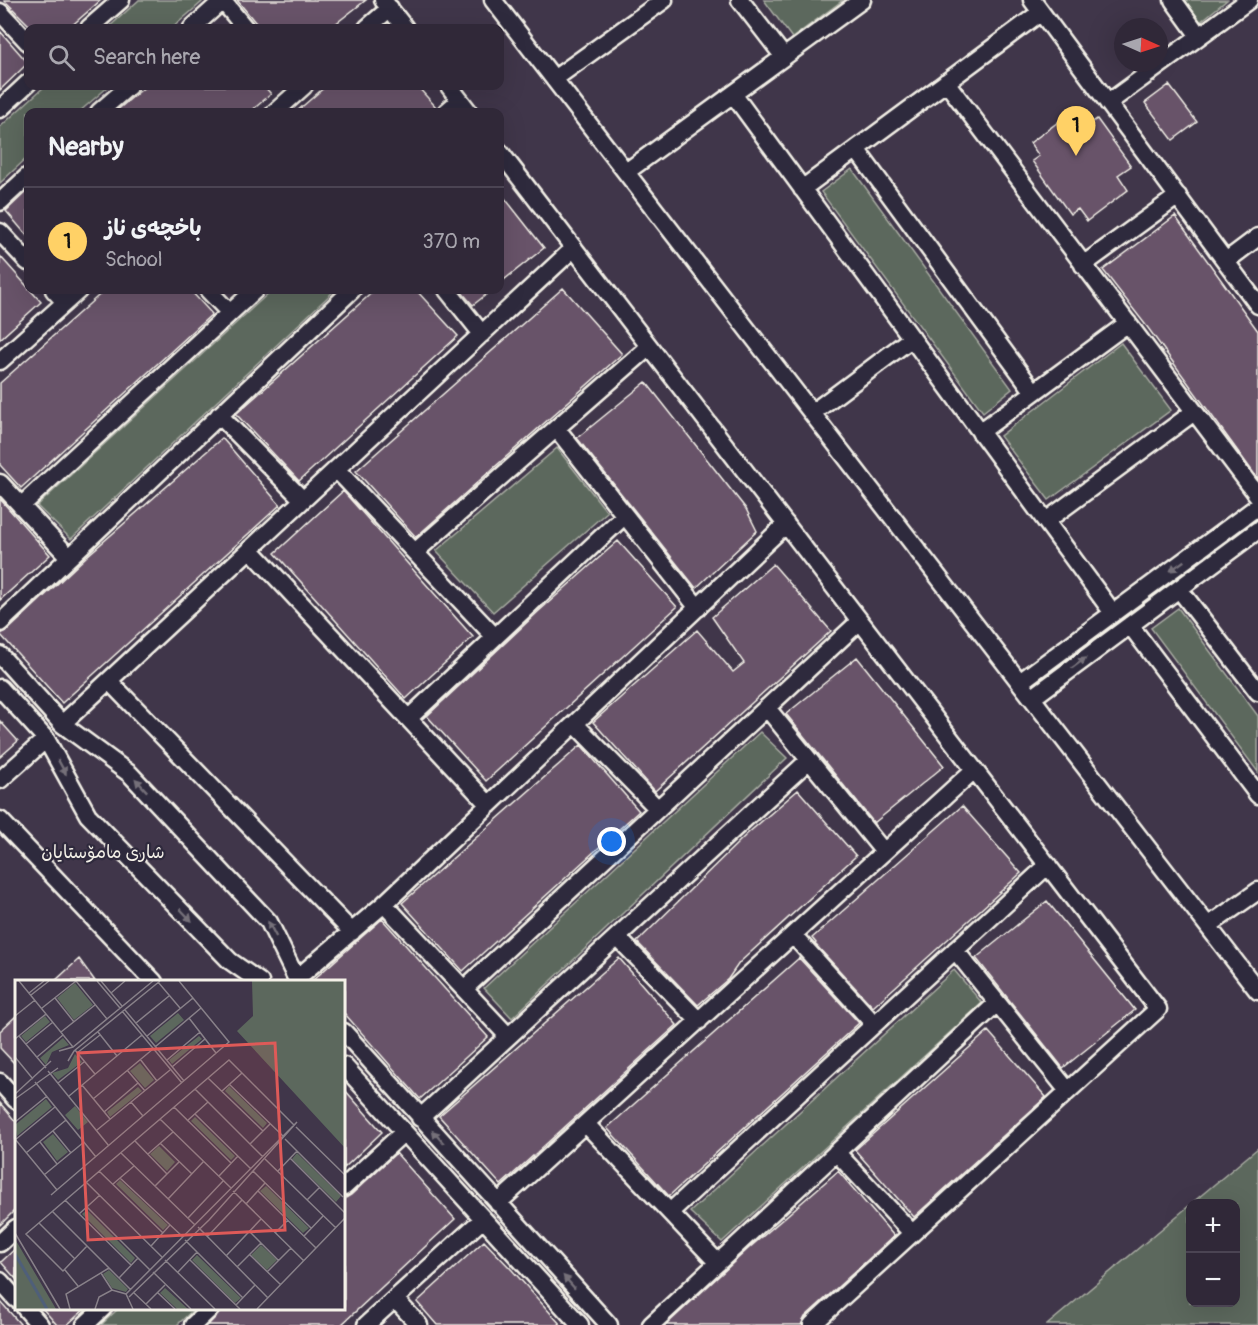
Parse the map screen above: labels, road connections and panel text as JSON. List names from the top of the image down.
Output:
{
  "districts": ["شاری مامۆستایان"],
  "north": "right",
  "page": {
    "search": "Search here",
    "pins": "1",
    "heading": "Nearby",
    "list": [
      {
        "mark": "1",
        "name": "باخچەی ناز",
        "note": "School",
        "value": "370 m"
      }
    ],
    "map_buttons": ["+", "−"]
  }
}
